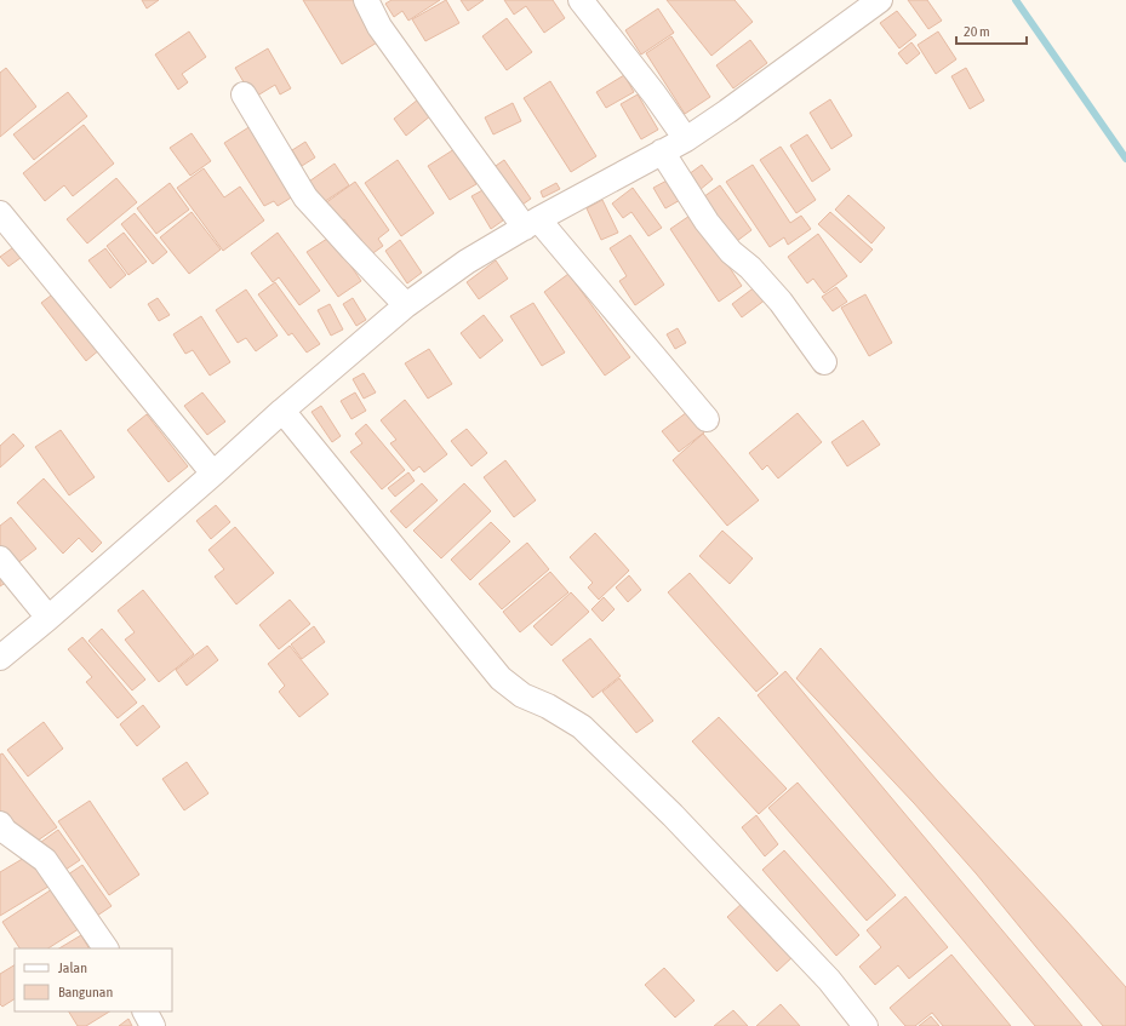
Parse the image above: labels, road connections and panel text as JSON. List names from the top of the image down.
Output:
{
  "legend": ["Jalan", "Bangunan"],
  "scale_bar": "20 m"
}
